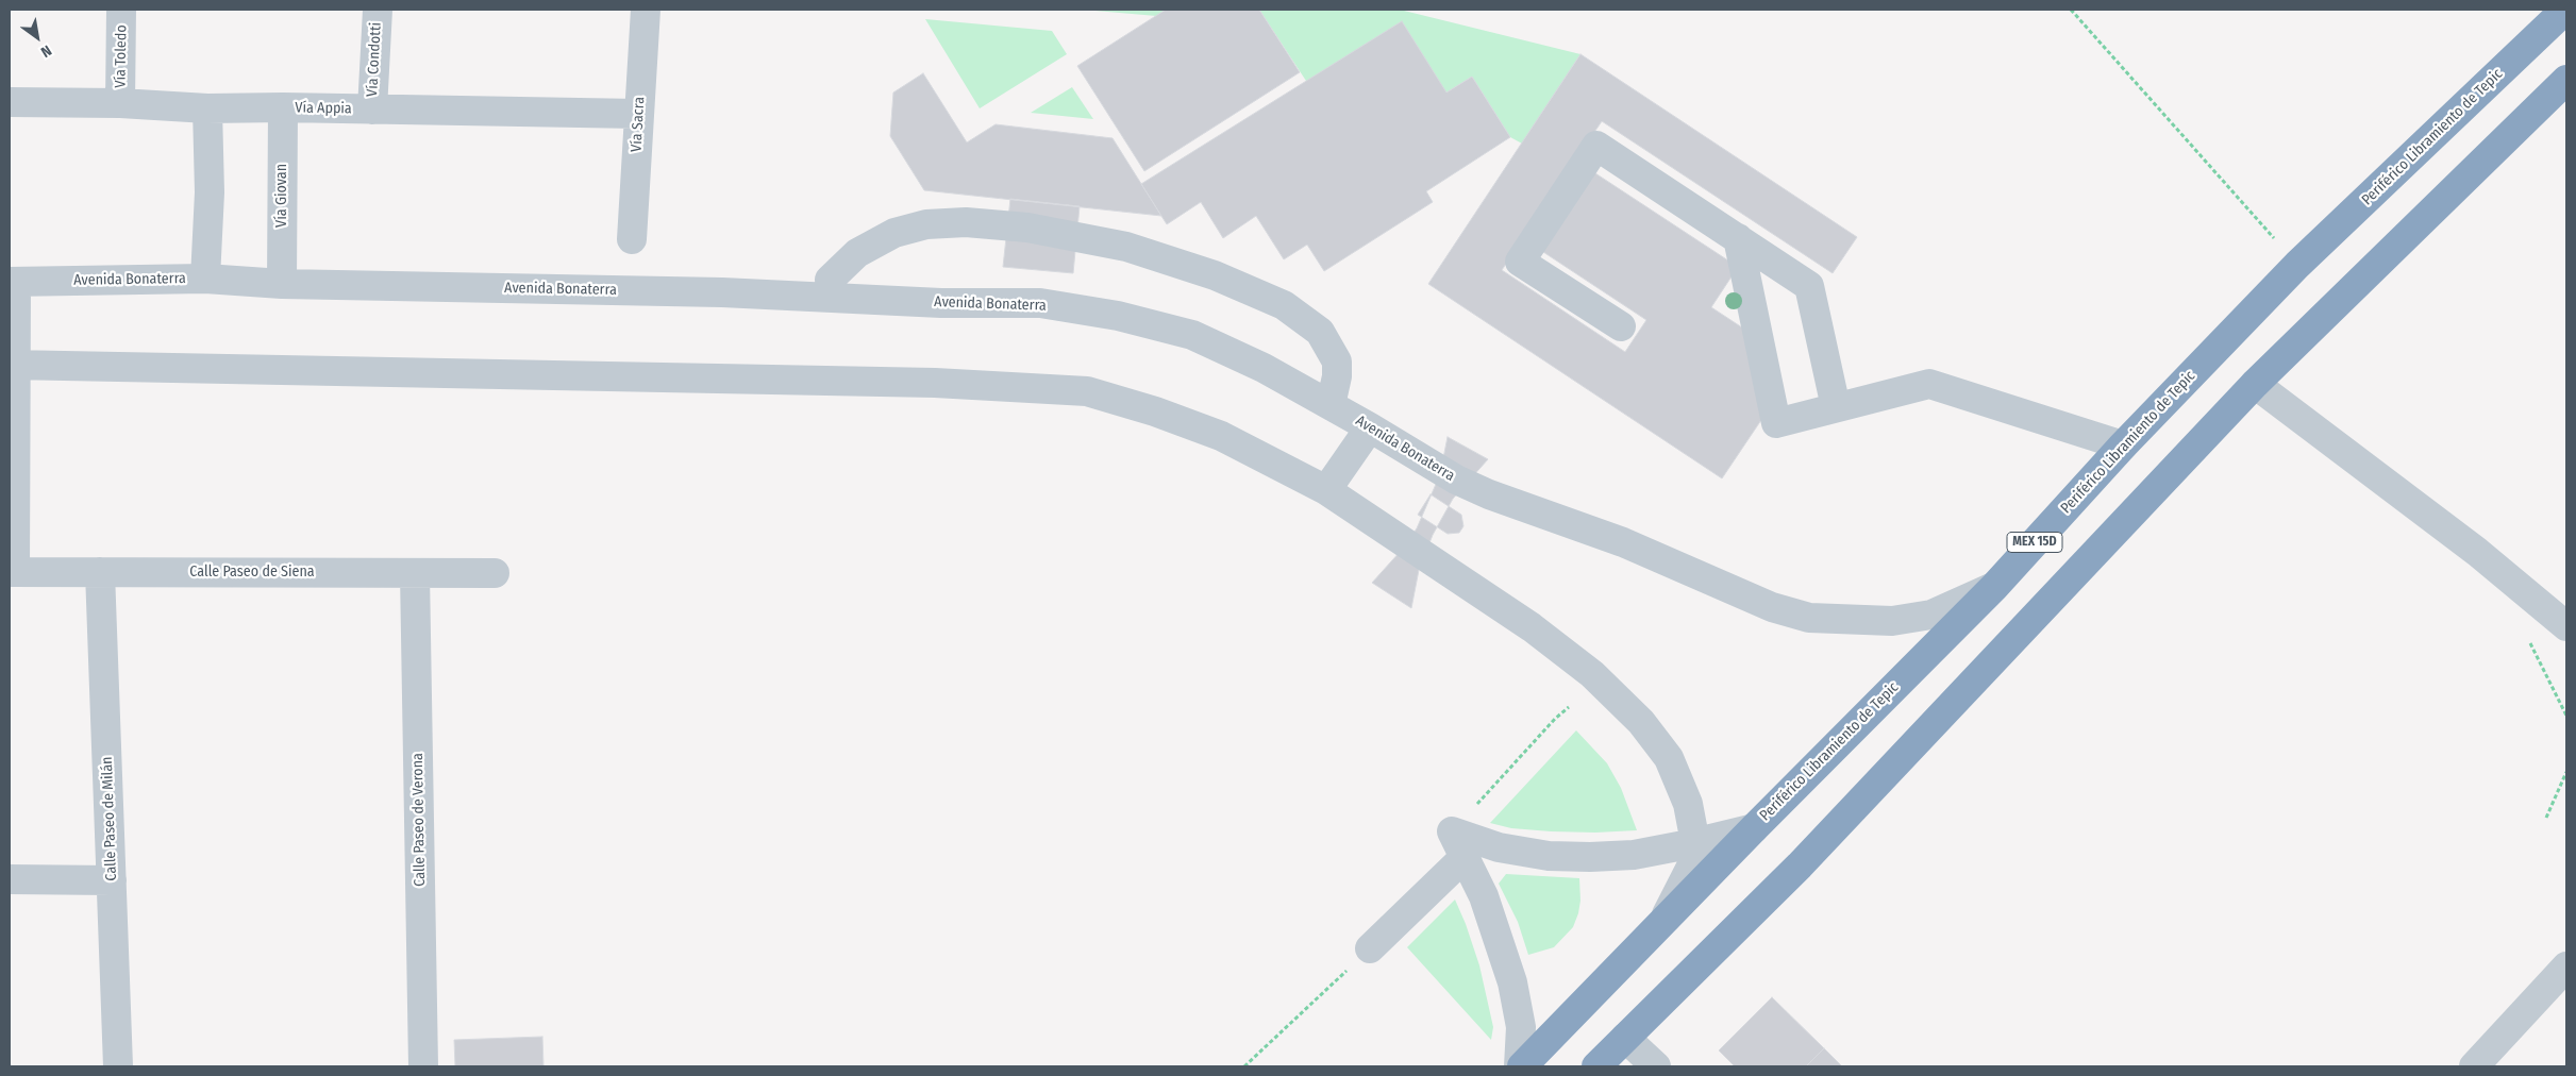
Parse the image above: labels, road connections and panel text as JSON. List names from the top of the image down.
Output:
{
  "streets": {
    "highway": ["Periférico Libramiento de Tepic", "MEX 15D"],
    "street": [
      "Vía Toledo",
      "Vía Condotti",
      "Vía Appia",
      "Vía Sacra",
      "Vía Giovan",
      "Avenida Bonaterra",
      "Calle Paseo de Siena",
      "Calle Paseo de Milán",
      "Calle Paseo de Verona"
    ]
  },
  "crossings": [
    ["Vía Toledo", "Vía Appia"],
    ["Vía Condotti", "Vía Appia"],
    ["Vía Appia", "Vía Sacra"],
    ["Vía Appia", "Vía Giovan"],
    ["Periférico Libramiento de Tepic", "Avenida Bonaterra"],
    ["Vía Giovan", "Avenida Bonaterra"],
    ["Calle Paseo de Siena", "Calle Paseo de Milán"],
    ["Calle Paseo de Siena", "Calle Paseo de Verona"]
  ],
  "north": "bottom right"
}
